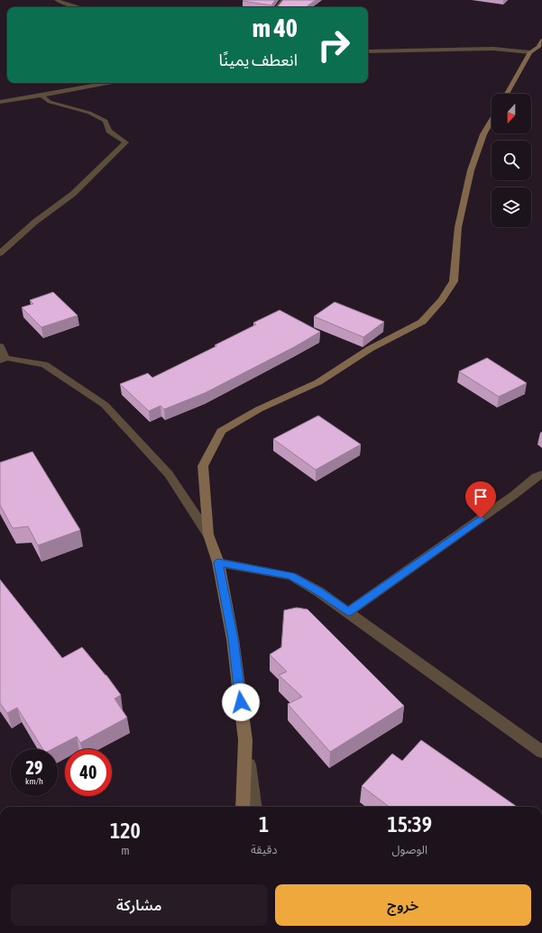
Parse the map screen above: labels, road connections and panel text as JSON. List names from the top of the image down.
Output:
{
  "north": "bottom",
  "page": {
    "turn": ["40 m", "انعطف يمينًا"],
    "speed": "29 km/h",
    "limit": "40",
    "eta": [
      "15:39",
      "الوصول",
      "1",
      "دقيقة",
      "120",
      "m"
    ],
    "buttons": ["خروج", "مشاركة"]
  }
}
